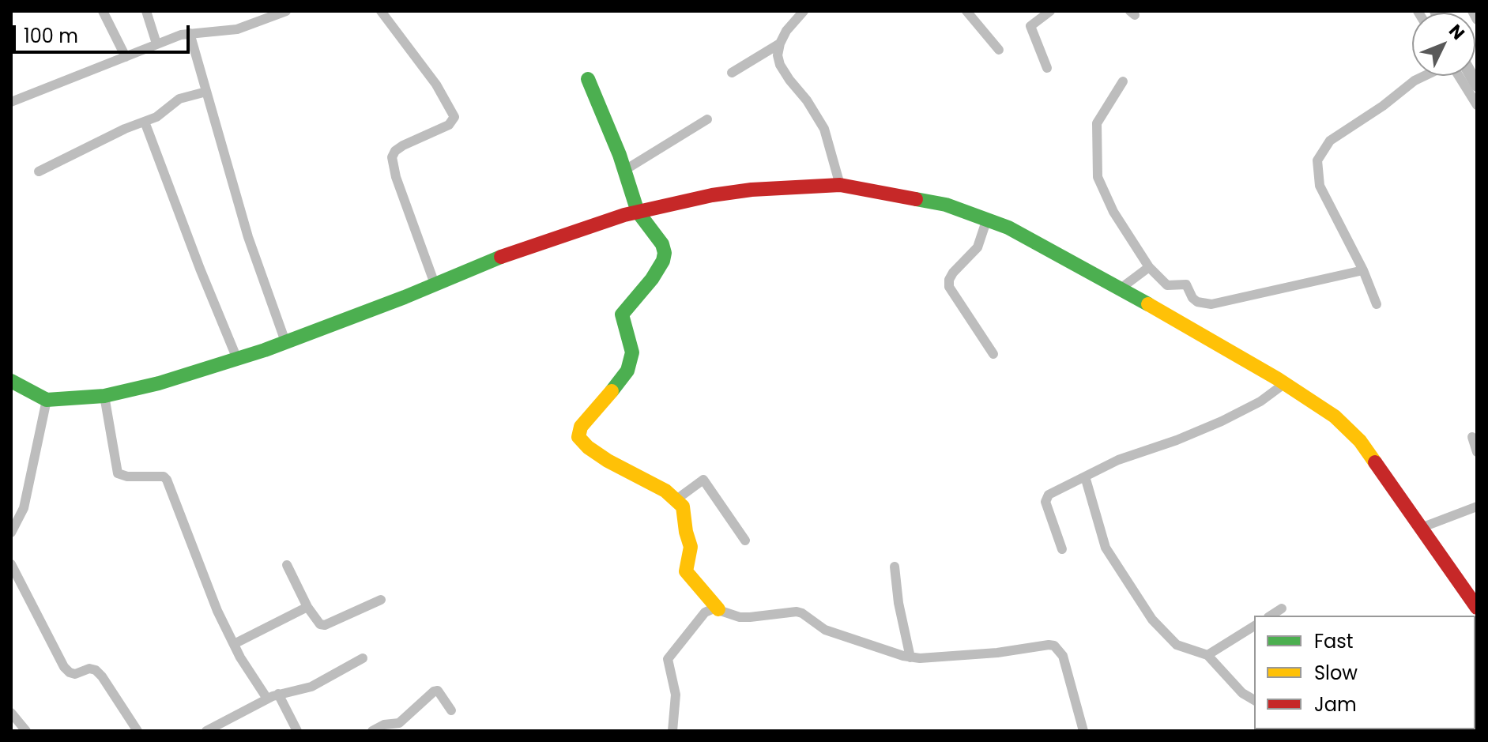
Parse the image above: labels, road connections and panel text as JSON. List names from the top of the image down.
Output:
{
  "legend": ["Fast", "Slow", "Jam"],
  "scale_bar": "100 m",
  "north": "top right"
}
